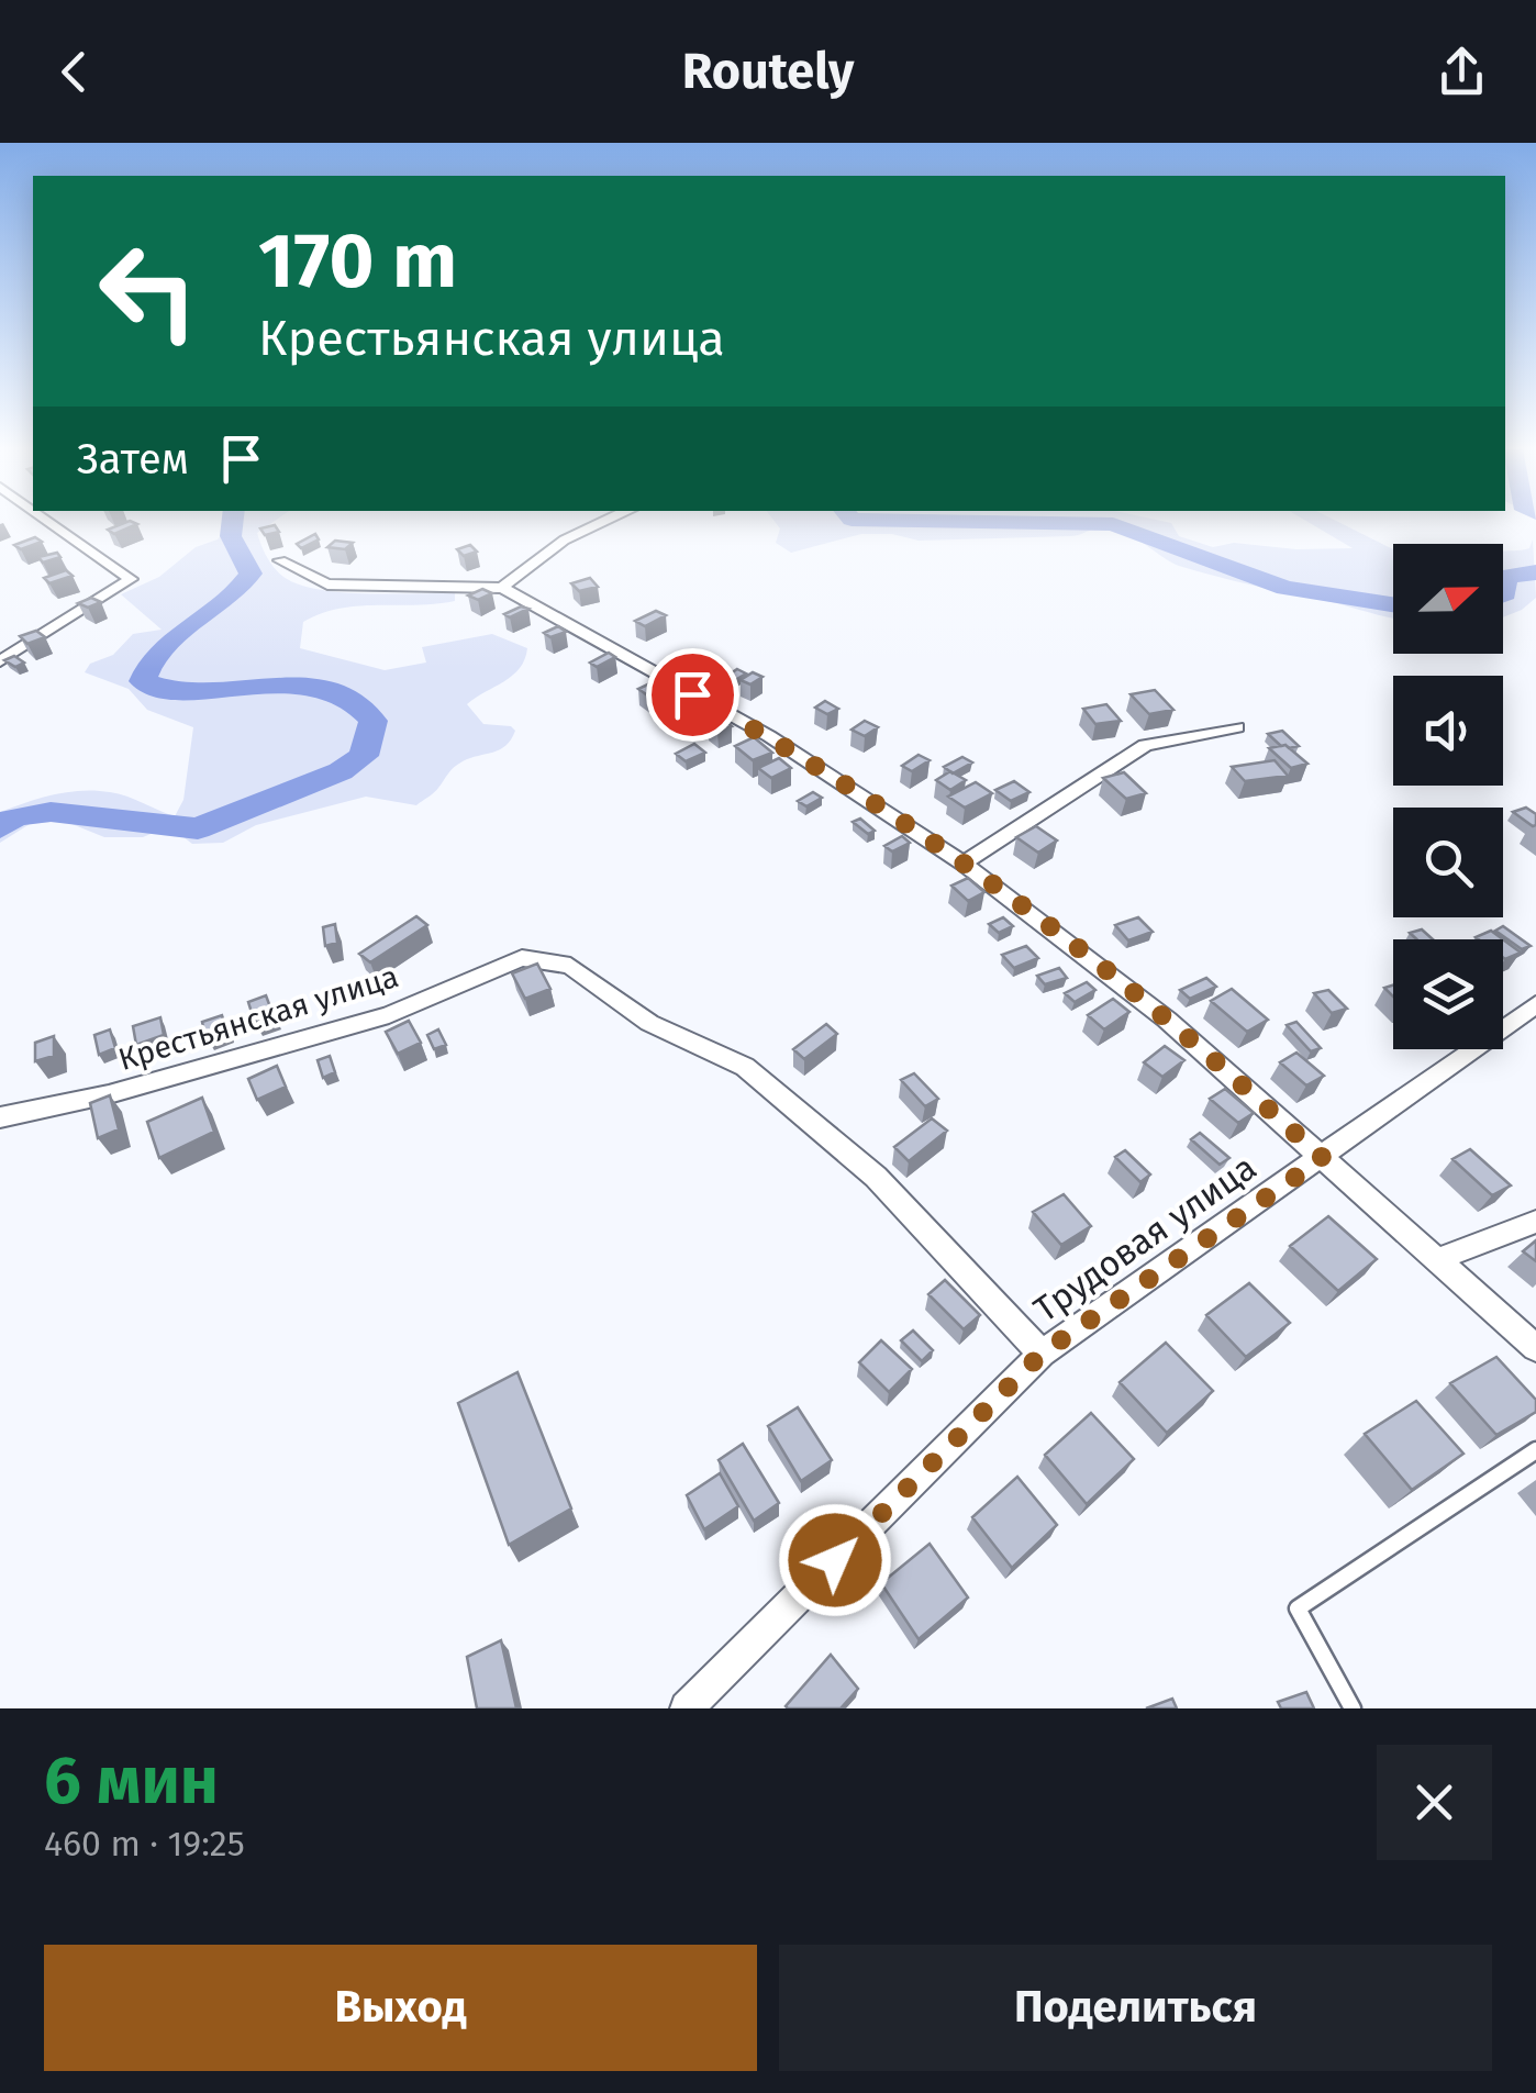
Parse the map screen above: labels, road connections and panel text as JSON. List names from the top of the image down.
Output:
{
  "streets": {
    "street": ["Крестьянская улица", "Трудовая улица"]
  },
  "crossings": [
    ["Крестьянская улица", "Трудовая улица"]
  ],
  "north": "right",
  "page": {
    "header": "Routely",
    "turn": ["170 m", "Крестьянская улица"],
    "then": "Затем",
    "heading": ["6 мин", "460 m · 19:25"],
    "buttons": ["Выход", "Поделиться"]
  }
}
